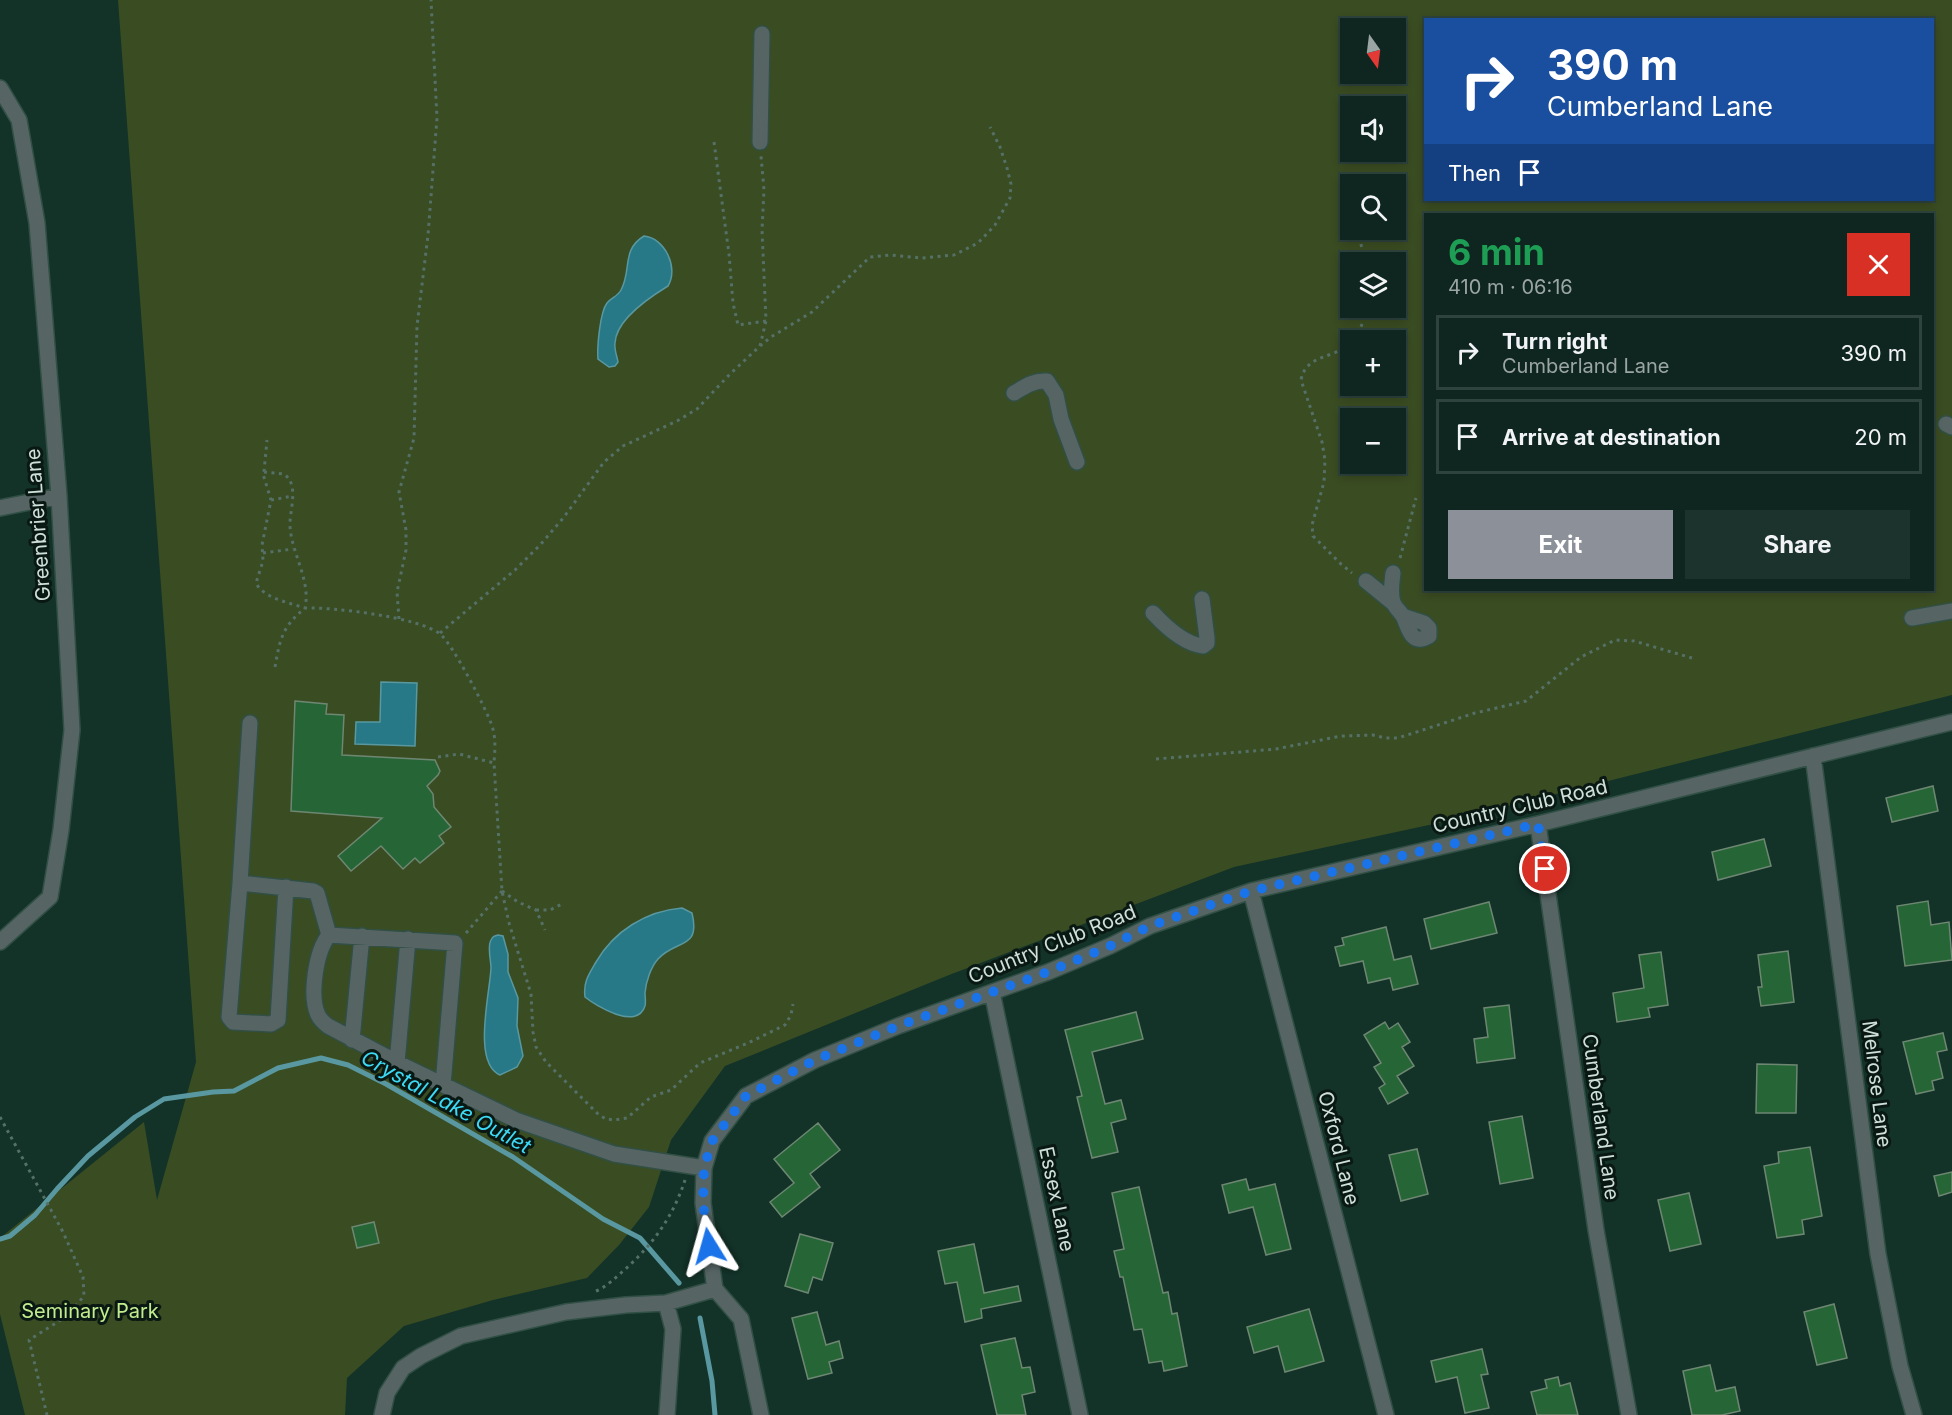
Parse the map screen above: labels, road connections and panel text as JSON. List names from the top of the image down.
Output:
{
  "streets": {
    "street": [
      "Greenbrier Lane",
      "Country Club Road",
      "Melrose Lane",
      "Cumberland Lane",
      "Oxford Lane",
      "Essex Lane"
    ]
  },
  "crossings": [
    ["Country Club Road", "Melrose Lane"],
    ["Country Club Road", "Cumberland Lane"],
    ["Country Club Road", "Oxford Lane"],
    ["Country Club Road", "Essex Lane"]
  ],
  "water": ["Crystal Lake Outlet"],
  "parks": ["Seminary Park"],
  "north": "bottom",
  "page": {
    "map_buttons": ["+", "−"],
    "turn": ["390 m", "Cumberland Lane"],
    "then": "Then",
    "heading": ["6 min", "410 m · 06:16"],
    "list": [
      {
        "name": "Turn right",
        "note": "Cumberland Lane",
        "value": "390 m"
      },
      {
        "name": "Arrive at destination",
        "value": "20 m"
      }
    ],
    "buttons": ["Exit", "Share"]
  }
}
